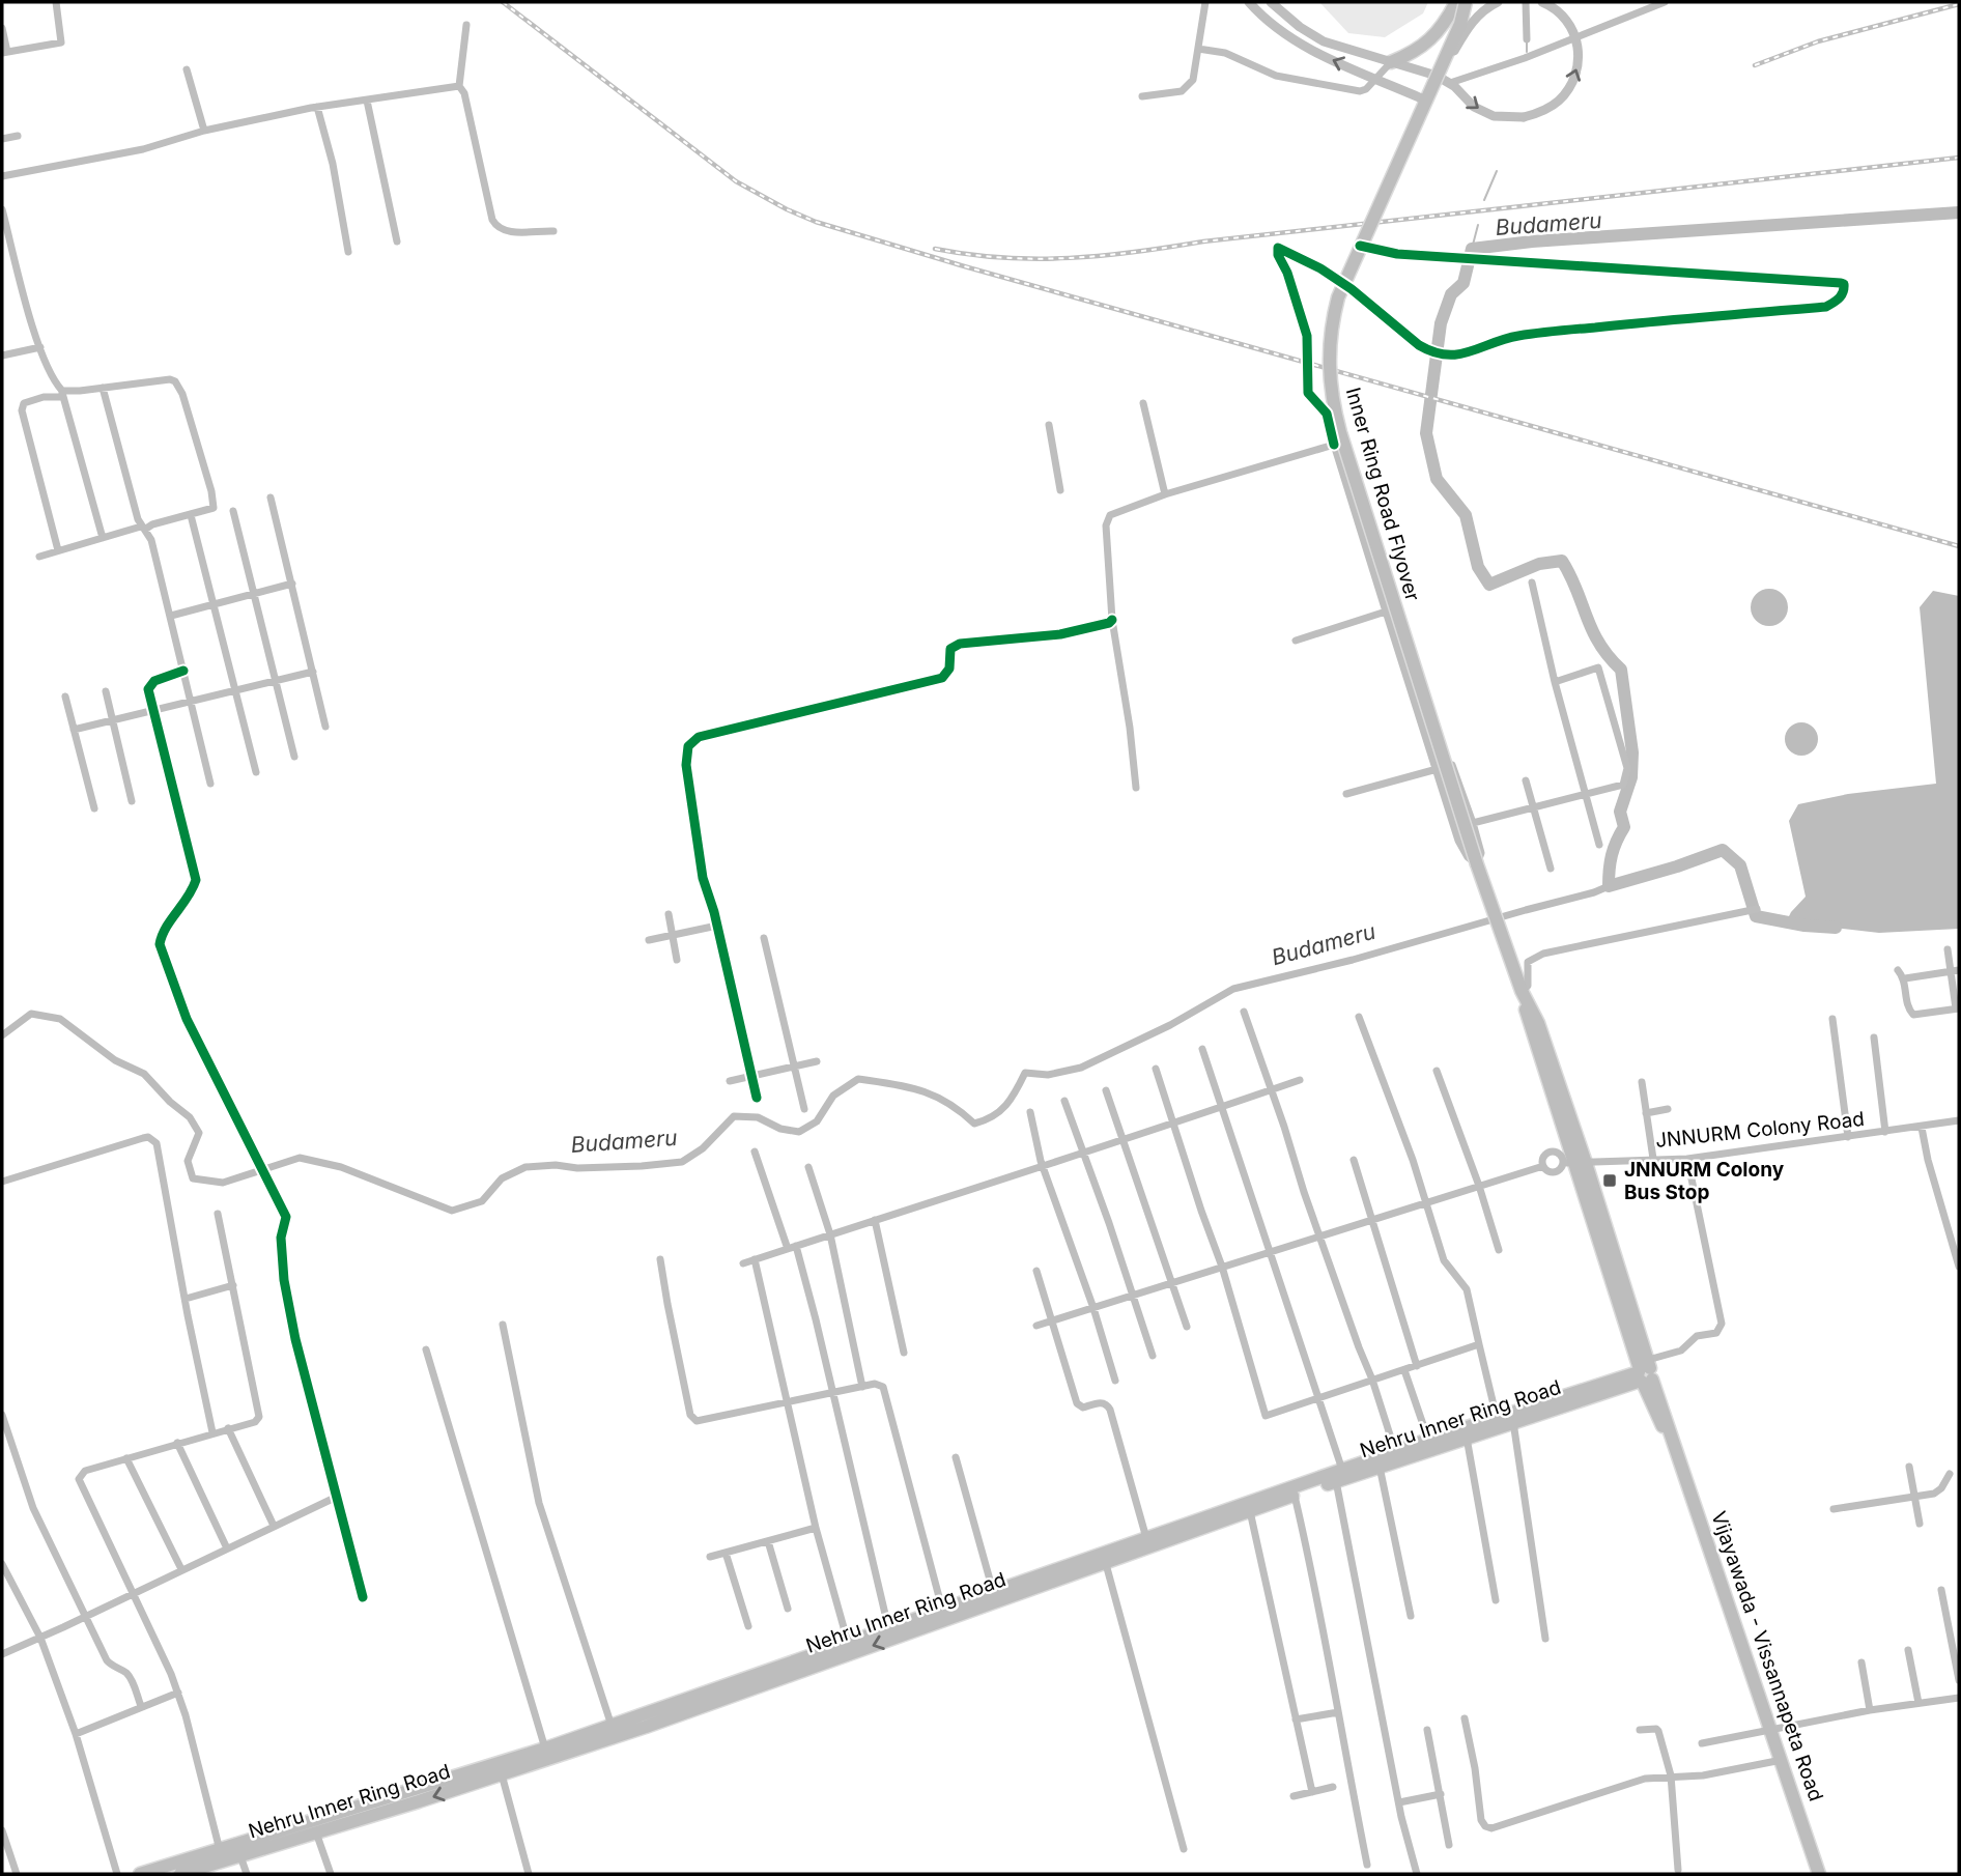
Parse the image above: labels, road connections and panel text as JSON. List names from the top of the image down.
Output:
{
  "streets": {
    "main road": ["Inner Ring Road Flyover", "Nehru Inner Ring Road", "Vijayawada - Vissannapeta Road"],
    "street": ["JNNURM Colony Road"]
  },
  "crossings": [
    ["Nehru Inner Ring Road", "Vijayawada - Vissannapeta Road"]
  ],
  "water": ["Budameru"],
  "places": {
    "transit": ["JNNURM Colony Bus Stop"]
  }
}
